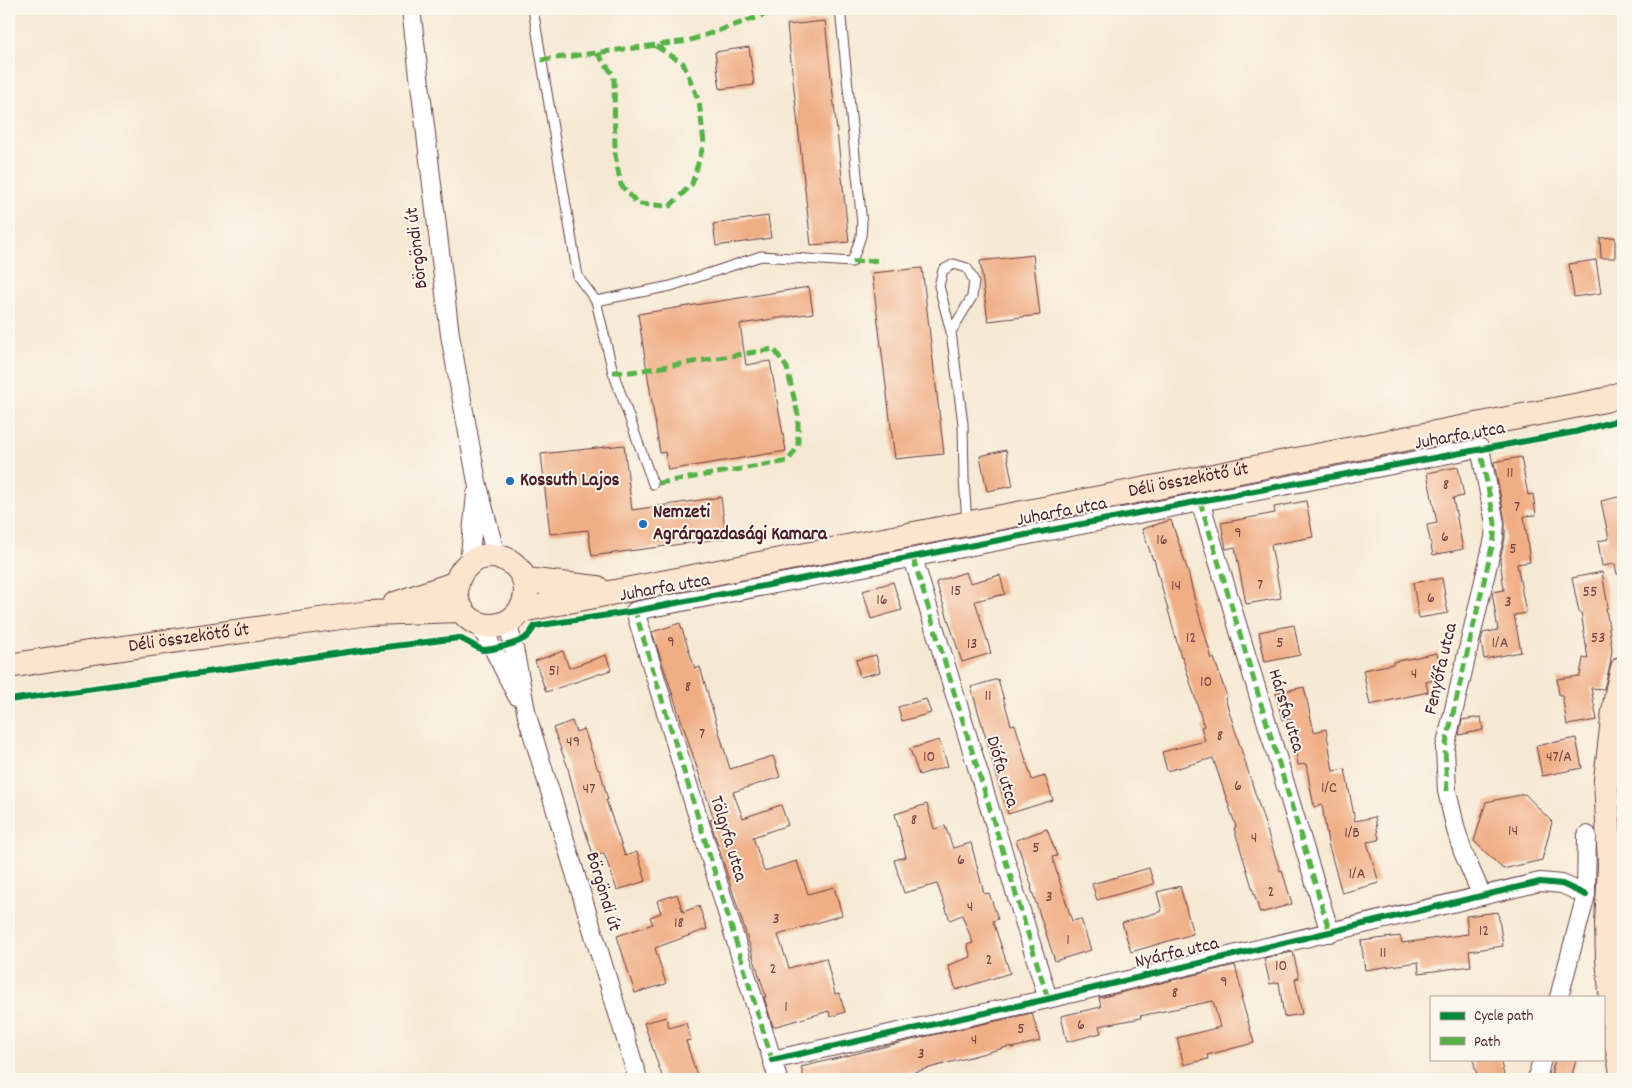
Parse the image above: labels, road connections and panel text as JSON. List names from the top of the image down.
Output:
{
  "streets": {
    "main road": ["Déli összekötő út"],
    "street": [
      "Börgöndi út",
      "Juharfa utca",
      "Fenyőfa utca",
      "Hársfa utca",
      "Diófa utca",
      "Tölgyfa utca",
      "Nyárfa utca"
    ]
  },
  "crossings": [
    ["Börgöndi út", "Déli összekötő út"],
    ["Juharfa utca", "Fenyőfa utca"],
    ["Juharfa utca", "Hársfa utca"],
    ["Juharfa utca", "Diófa utca"],
    ["Juharfa utca", "Tölgyfa utca"],
    ["Fenyőfa utca", "Nyárfa utca"],
    ["Hársfa utca", "Nyárfa utca"],
    ["Diófa utca", "Nyárfa utca"],
    ["Tölgyfa utca", "Nyárfa utca"]
  ],
  "places": ["Kossuth Lajos", "Nemzeti Agrárgazdasági Kamara"],
  "house_numbers": [
    "11",
    "8",
    "7",
    "9",
    "6",
    "16",
    "5",
    "7",
    "14",
    "15",
    "55",
    "6",
    "16",
    "3",
    "12",
    "53",
    "9",
    "5",
    "1/A",
    "13",
    "51",
    "4",
    "10",
    "8",
    "11",
    "7",
    "8",
    "49",
    "10",
    "47/A",
    "6",
    "1/C",
    "47",
    "8",
    "14",
    "1/B",
    "4",
    "5",
    "6",
    "1/A",
    "2",
    "3",
    "4",
    "3",
    "18",
    "12",
    "1",
    "11",
    "2",
    "10",
    "2",
    "9",
    "8",
    "1",
    "6",
    "5",
    "4",
    "3"
  ],
  "legend": ["Cycle path", "Path"]
}
